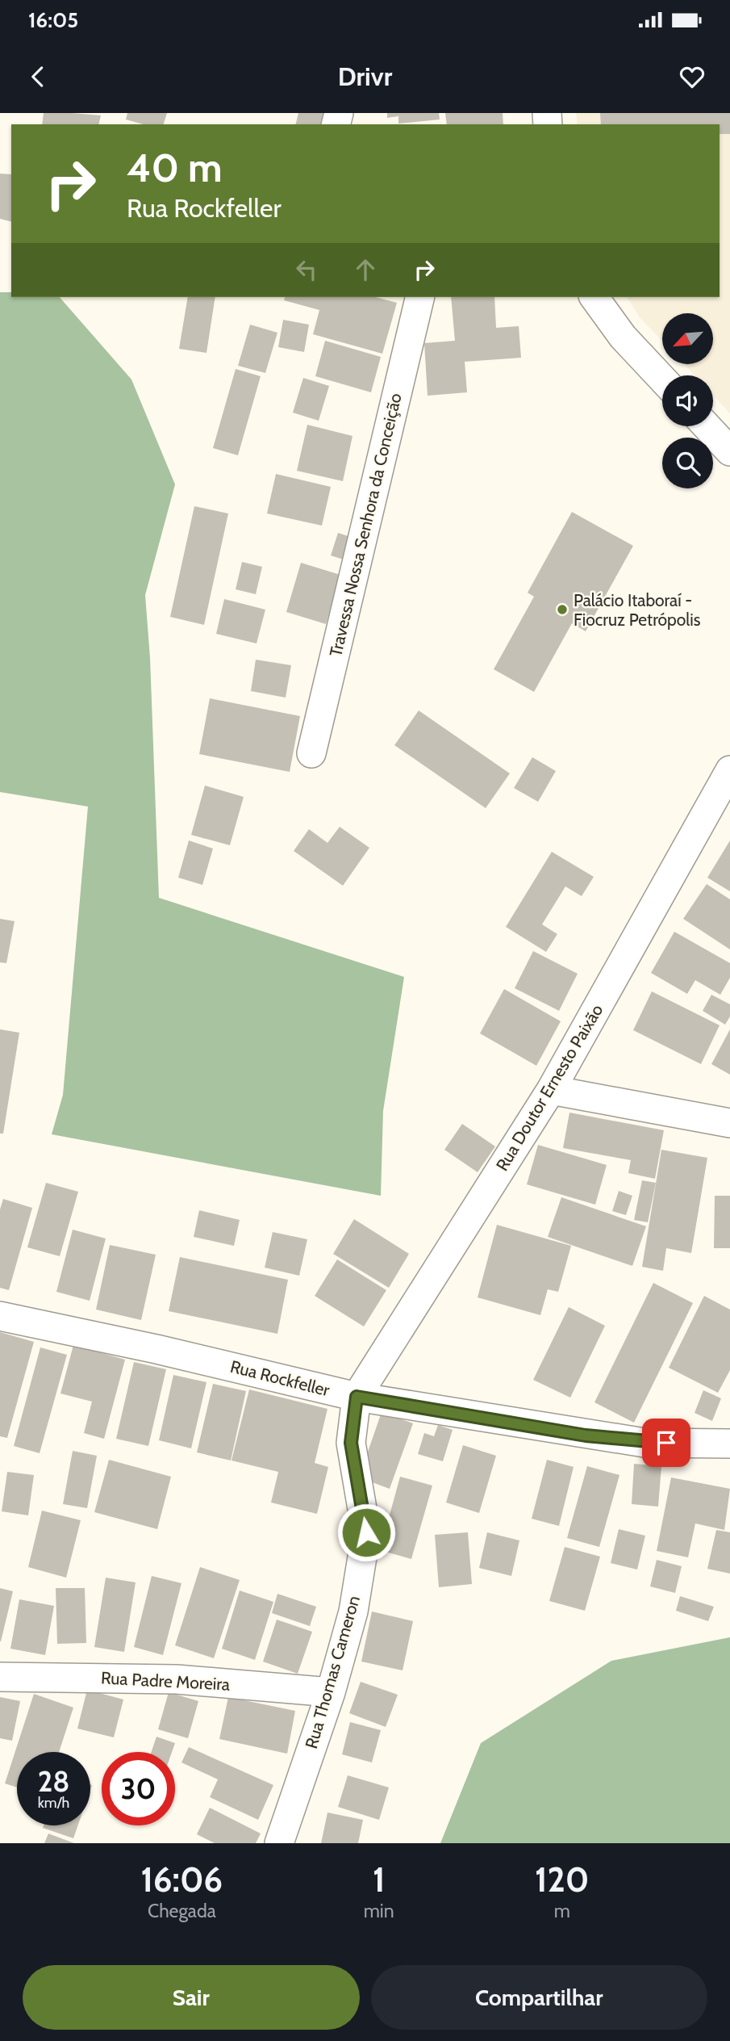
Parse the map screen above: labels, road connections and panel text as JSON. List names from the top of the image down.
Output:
{
  "streets": {
    "street": [
      "Travessa Nossa Senhora da Conceição",
      "Rua Doutor Ernesto Paixão",
      "Rua Rockfeller",
      "Rua Thomas Cameron",
      "Rua Padre Moreira"
    ]
  },
  "crossings": [
    ["Rua Doutor Ernesto Paixão", "Rua Rockfeller"],
    ["Rua Doutor Ernesto Paixão", "Rua Thomas Cameron"],
    ["Rua Rockfeller", "Rua Thomas Cameron"],
    ["Rua Thomas Cameron", "Rua Padre Moreira"]
  ],
  "places": ["Palácio Itaboraí - Fiocruz Petrópolis"],
  "north": "bottom left",
  "page": {
    "status": "16:05",
    "header": "Drivr",
    "turn": ["40 m", "Rua Rockfeller"],
    "speed": "28 km/h",
    "limit": "30",
    "eta": [
      "16:06",
      "Chegada",
      "1",
      "min",
      "120",
      "m"
    ],
    "buttons": ["Sair", "Compartilhar"]
  }
}
